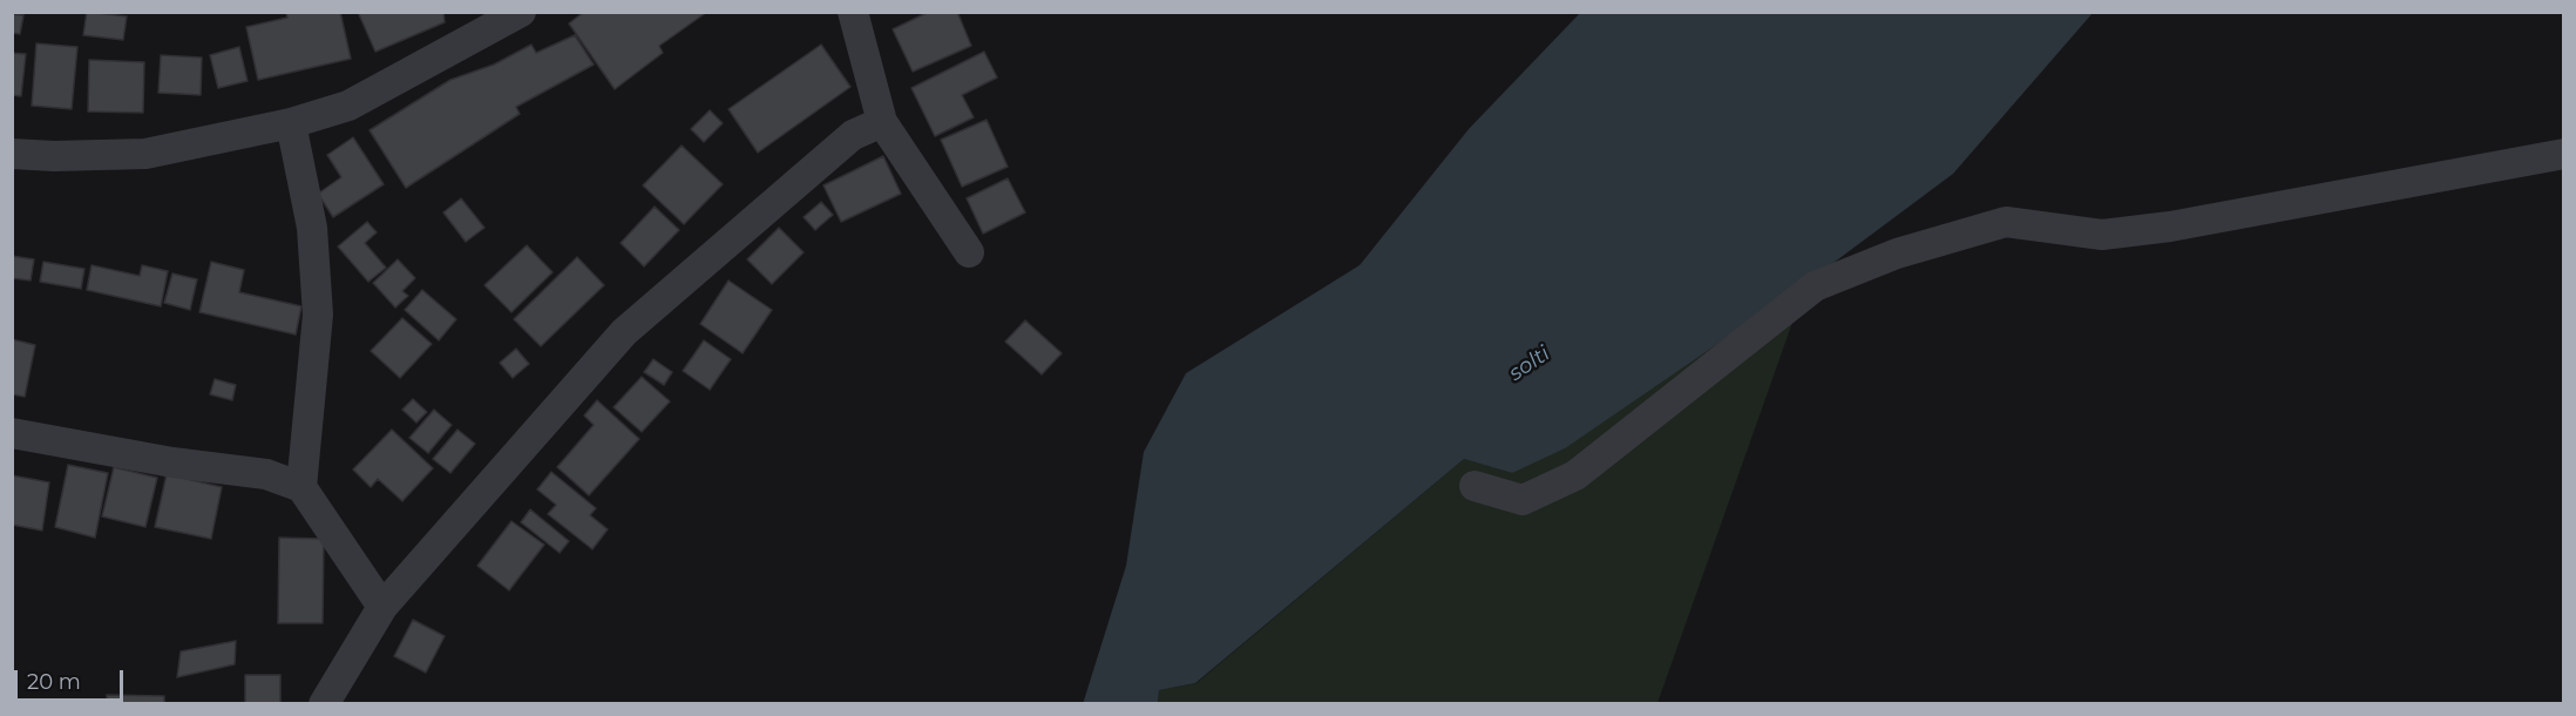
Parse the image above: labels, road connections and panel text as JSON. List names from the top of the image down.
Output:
{
  "water": ["solti"],
  "scale_bar": "20 m"
}
